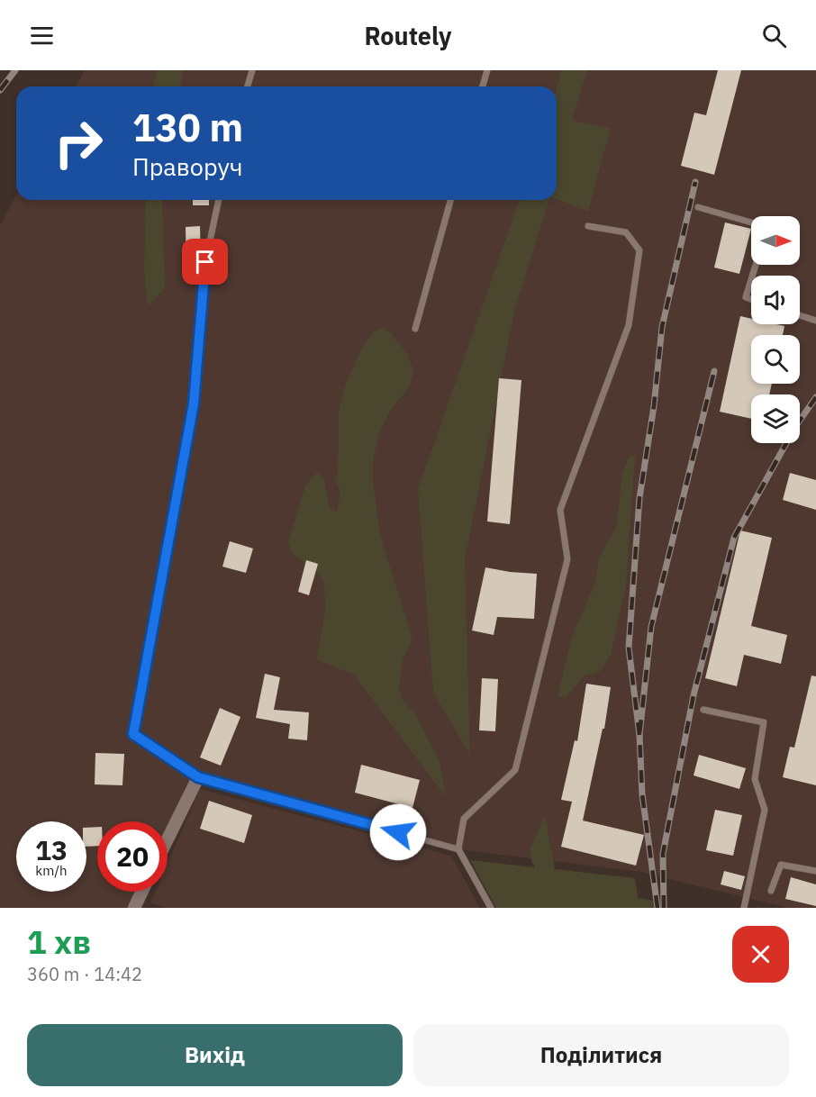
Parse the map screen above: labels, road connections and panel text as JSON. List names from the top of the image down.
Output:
{
  "north": "right",
  "page": {
    "header": "Routely",
    "turn": ["130 m", "Праворуч"],
    "speed": "13 km/h",
    "limit": "20",
    "heading": ["1 хв", "360 m · 14:42"],
    "buttons": ["Вихід", "Поділитися"]
  }
}
